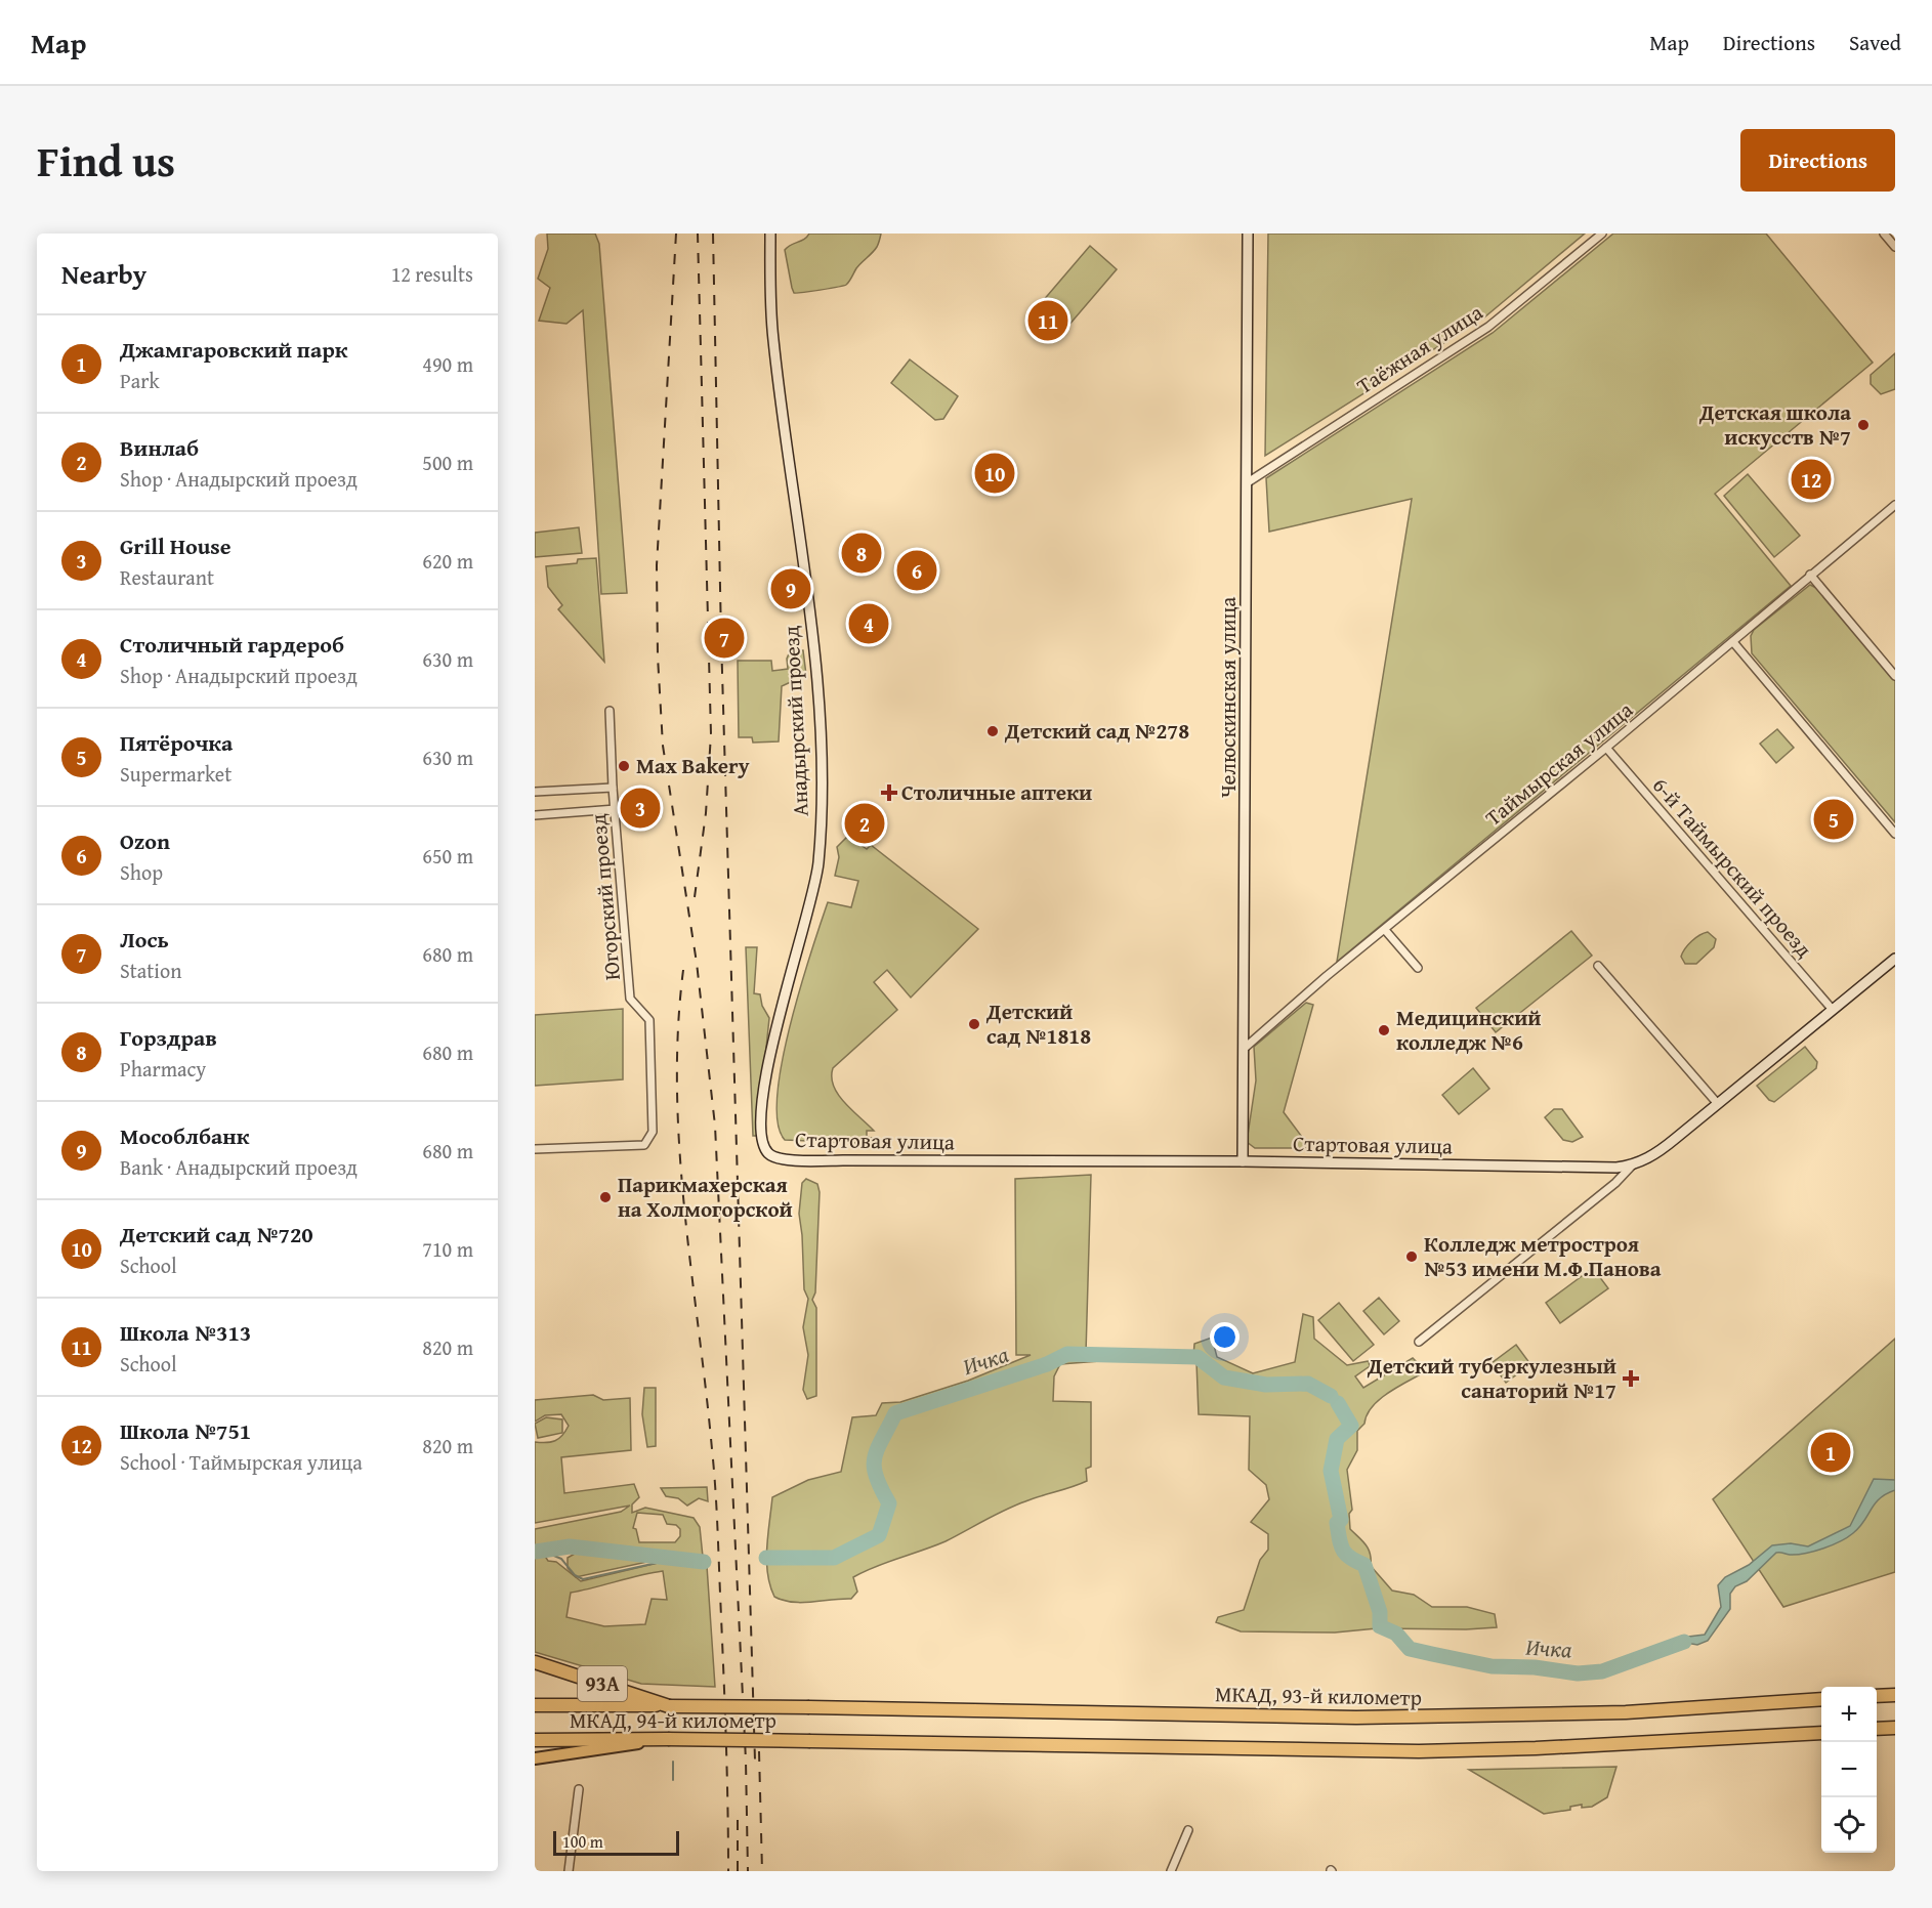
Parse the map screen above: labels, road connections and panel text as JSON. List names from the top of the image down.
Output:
{
  "streets": {
    "highway": ["93A", "МКАД, 93-й километр", "МКАД, 94-й километр"],
    "street": [
      "Таёжная улица",
      "Челюскинская улица",
      "Анадырский проезд",
      "Таймырская улица",
      "6-й Таймырский проезд",
      "Югорский проезд",
      "Стартовая улица"
    ]
  },
  "crossings": [
    ["Таёжная улица", "Челюскинская улица"],
    ["Челюскинская улица", "Таймырская улица"],
    ["Челюскинская улица", "Стартовая улица"],
    ["Анадырский проезд", "Стартовая улица"],
    ["Таймырская улица", "6-й Таймырский проезд"],
    ["6-й Таймырский проезд", "Стартовая улица"],
    ["93A", "МКАД, 94-й километр"],
    ["МКАД, 93-й километр", "МКАД, 94-й километр"]
  ],
  "water": ["Ичка"],
  "places": {
    "other": [
      "Детская школа искусств №7",
      "Детский сад №278",
      "Max Bakery",
      "Детский сад №1818",
      "Медицинский колледж №6",
      "Парикмахерская на Холмогорской",
      "Колледж метростроя №53 имени М.Ф.Панова"
    ],
    "health": ["Столичные аптеки", "Детский туберкулезный санаторий №17"]
  },
  "scale_bar": "100 m",
  "page": {
    "header": "Map",
    "nav": ["Map", "Directions", "Saved"],
    "title": "Find us",
    "buttons": "Directions",
    "heading": ["Nearby", "12 results"],
    "pins": [
      "11",
      "10",
      "12",
      "8",
      "6",
      "9",
      "4",
      "7",
      "3",
      "5",
      "2",
      "1"
    ],
    "list": [
      {
        "mark": "1",
        "name": "Джамгаровский парк",
        "note": "Park",
        "value": "490 m"
      },
      {
        "mark": "2",
        "name": "Винлаб",
        "note": "Shop · Анадырский проезд",
        "value": "500 m"
      },
      {
        "mark": "3",
        "name": "Grill House",
        "note": "Restaurant",
        "value": "620 m"
      },
      {
        "mark": "4",
        "name": "Столичный гардероб",
        "note": "Shop · Анадырский проезд",
        "value": "630 m"
      },
      {
        "mark": "5",
        "name": "Пятёрочка",
        "note": "Supermarket",
        "value": "630 m"
      },
      {
        "mark": "6",
        "name": "Ozon",
        "note": "Shop",
        "value": "650 m"
      },
      {
        "mark": "7",
        "name": "Лось",
        "note": "Station",
        "value": "680 m"
      },
      {
        "mark": "8",
        "name": "Горздрав",
        "note": "Pharmacy",
        "value": "680 m"
      },
      {
        "mark": "9",
        "name": "Мособлбанк",
        "note": "Bank · Анадырский проезд",
        "value": "680 m"
      },
      {
        "mark": "10",
        "name": "Детский сад №720",
        "note": "School",
        "value": "710 m"
      },
      {
        "mark": "11",
        "name": "Школа №313",
        "note": "School",
        "value": "820 m"
      },
      {
        "mark": "12",
        "name": "Школа №751",
        "note": "School · Таймырская улица",
        "value": "820 m"
      }
    ],
    "map_buttons": ["+", "−"],
    "scale": "100 m"
  }
}
